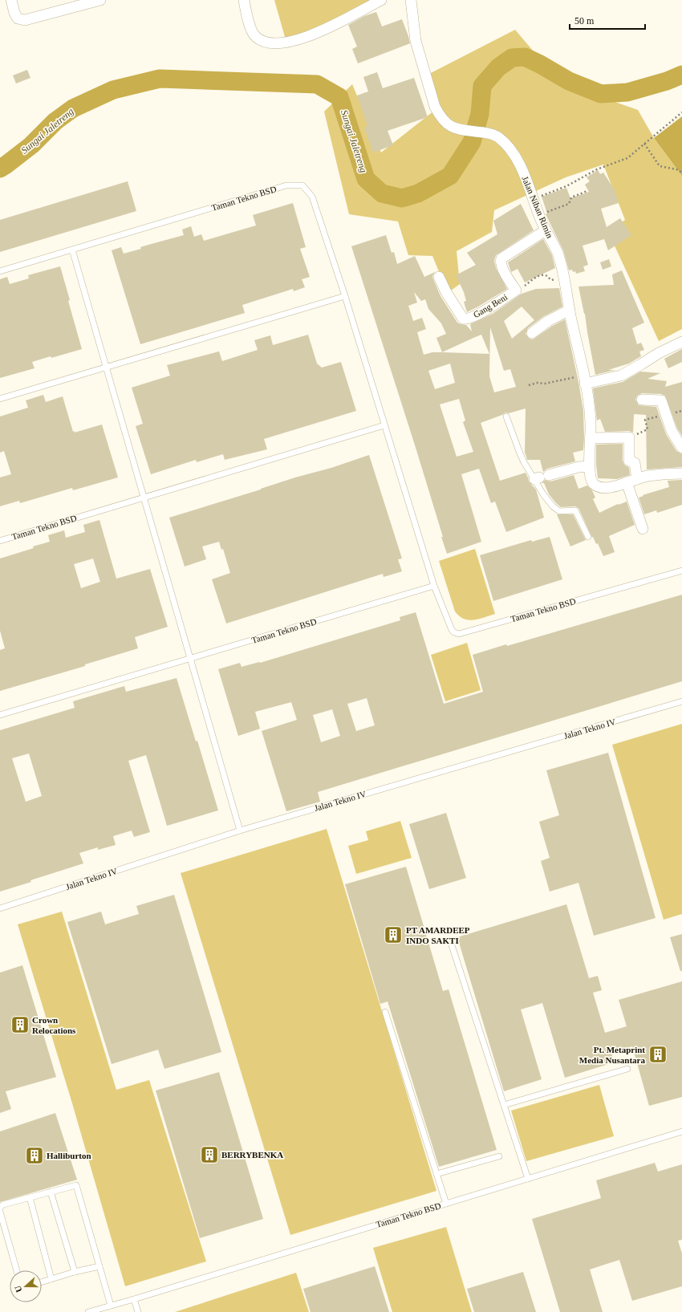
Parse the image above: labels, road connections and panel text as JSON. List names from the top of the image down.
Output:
{
  "streets": {
    "street": ["Jalan Niban Rimin", "Gang Beni"],
    "lane": ["Taman Tekno BSD", "Jalan Tekno IV"]
  },
  "crossings": [
    ["Jalan Niban Rimin", "Gang Beni"]
  ],
  "water": ["Sungai Jaletreng"],
  "places": {
    "building": [
      "PT AMARDEEP INDO SAKTI",
      "Crown Relocations",
      "Pt. Metaprint Media Nusantara",
      "BERRYBENKA",
      "Halliburton"
    ]
  },
  "scale_bar": "50 m",
  "north": "left"
}
